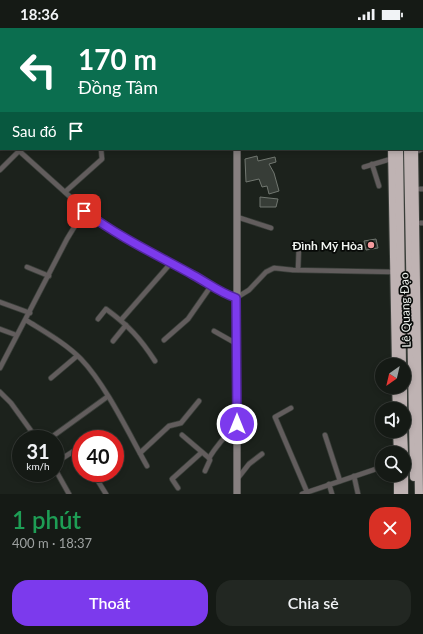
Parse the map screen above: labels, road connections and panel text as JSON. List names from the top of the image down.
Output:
{
  "streets": {
    "highway": ["Lê Quang Đạo"]
  },
  "places": ["Đình Mỹ Hòa"],
  "north": "bottom left",
  "page": {
    "status": "18:36",
    "turn": ["170 m", "Đồng Tâm"],
    "then": "Sau đó",
    "speed": "31 km/h",
    "limit": "40",
    "heading": ["1 phút", "400 m · 18:37"],
    "buttons": ["Thoát", "Chia sẻ"]
  }
}
